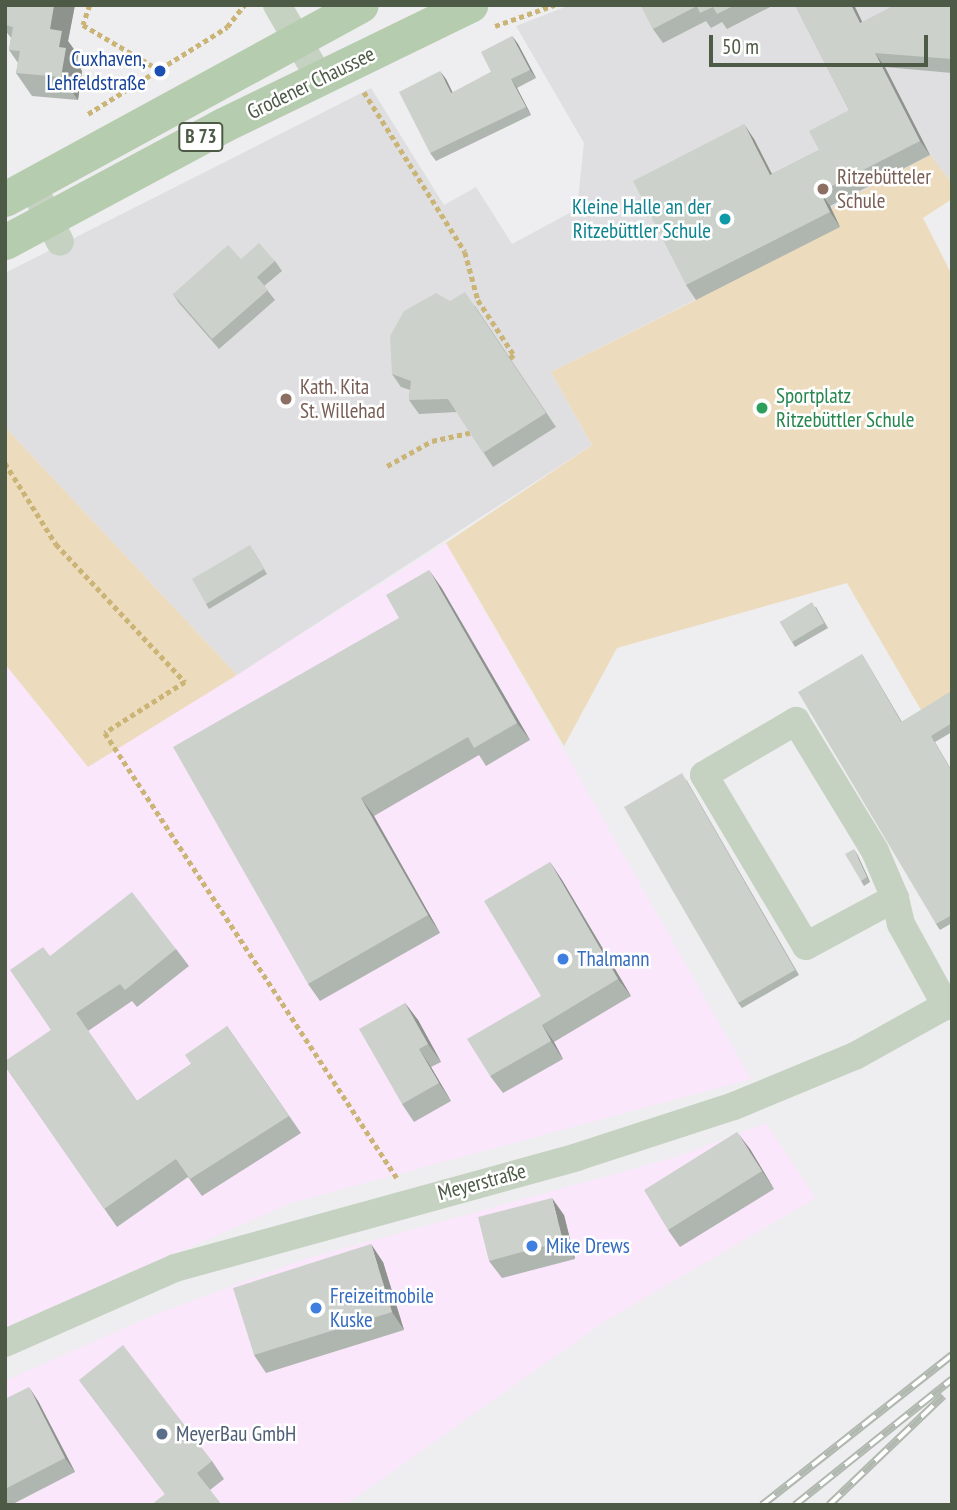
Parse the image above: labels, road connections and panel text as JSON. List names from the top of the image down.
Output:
{
  "streets": {
    "main road": ["Grodener Chaussee", "B 73"],
    "street": ["Meyerstraße"]
  },
  "places": [
    "Cuxhaven, Lehfeldstraße",
    "Ritzebütteler Schule",
    "Kleine Halle an der Ritzebüttler Schule",
    "Kath. Kita St. Willehad",
    "Sportplatz Ritzebüttler Schule",
    "Thalmann",
    "Mike Drews",
    "Freizeitmobile Kuske",
    "MeyerBau GmbH"
  ],
  "scale_bar": "50 m"
}
